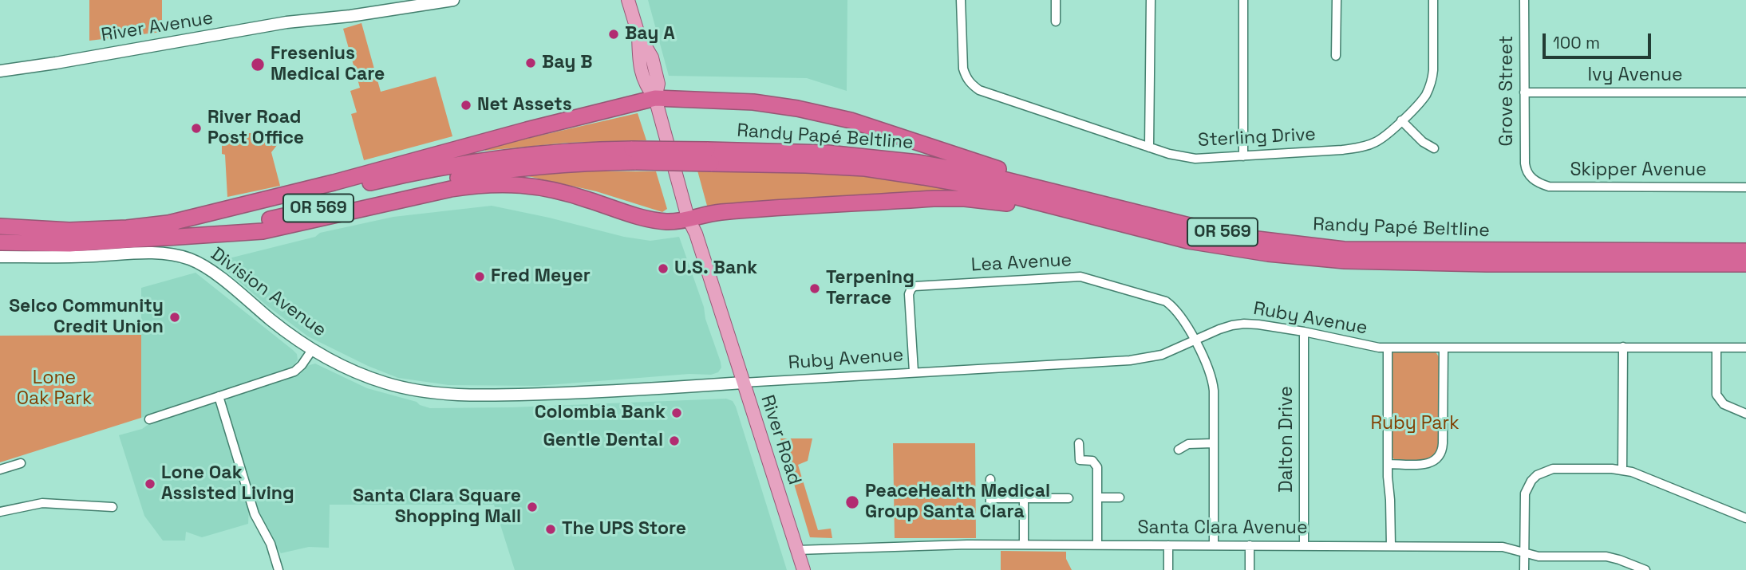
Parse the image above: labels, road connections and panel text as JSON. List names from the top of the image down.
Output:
{
  "streets": {
    "highway": ["Randy Papé Beltline", "OR 569"],
    "main road": ["River Road"],
    "street": [
      "River Avenue",
      "Ivy Avenue",
      "Grove Street",
      "Sterling Drive",
      "Skipper Avenue",
      "Lea Avenue",
      "Division Avenue",
      "Ruby Avenue",
      "Dalton Drive",
      "Santa Clara Avenue"
    ]
  },
  "crossings": [
    ["Ivy Avenue", "Grove Street"],
    ["Grove Street", "Skipper Avenue"],
    ["Lea Avenue", "Ruby Avenue"],
    ["Division Avenue", "Ruby Avenue"],
    ["Division Avenue", "River Road"],
    ["Ruby Avenue", "Dalton Drive"],
    ["Ruby Avenue", "River Road"],
    ["Dalton Drive", "Santa Clara Avenue"],
    ["River Road", "Santa Clara Avenue"]
  ],
  "parks": ["Lone Oak Park", "Ruby Park"],
  "places": [
    "Bay A",
    "Bay B",
    "Fresenius Medical Care",
    "Net Assets",
    "River Road Post Office",
    "U.S. Bank",
    "Fred Meyer",
    "Terpening Terrace",
    "Selco Community Credit Union",
    "Colombia Bank",
    "Gentle Dental",
    "Lone Oak Assisted Living",
    "PeaceHealth Medical Group Santa Clara",
    "Santa Clara Square Shopping Mall",
    "The UPS Store"
  ],
  "scale_bar": "100 m"
}
